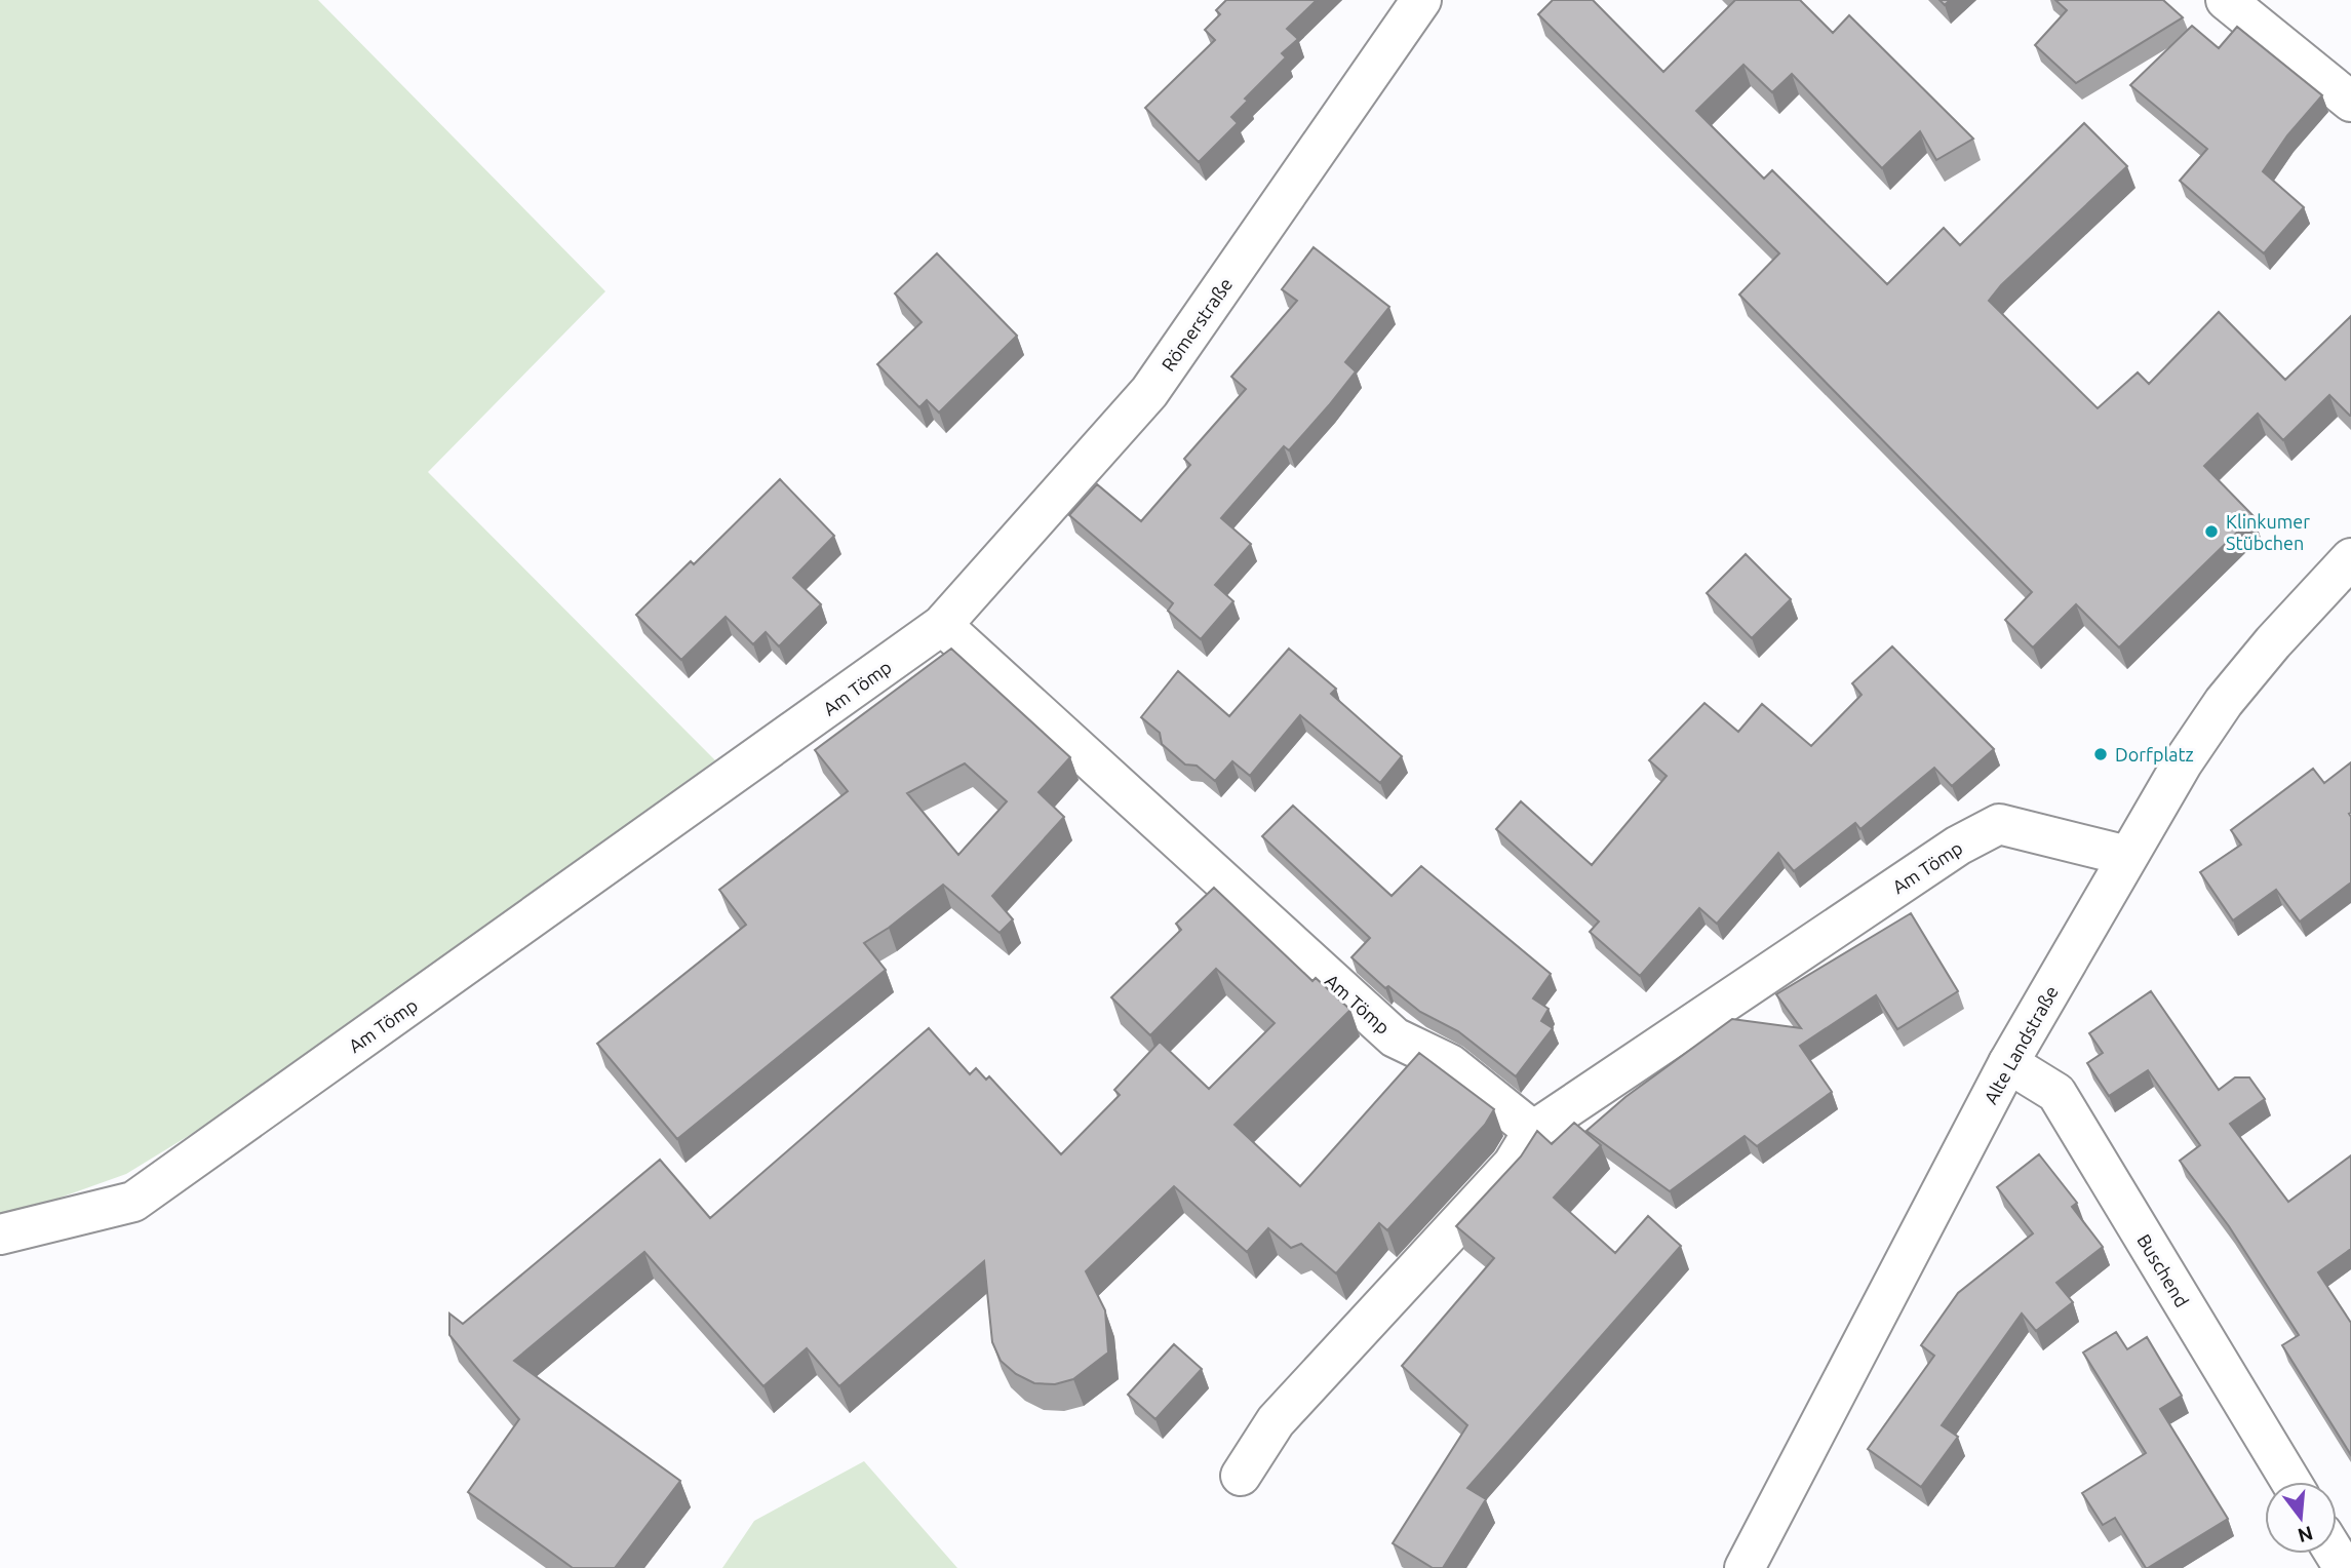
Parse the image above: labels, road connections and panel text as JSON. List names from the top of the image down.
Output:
{
  "streets": {
    "street": [
      "Römerstraße",
      "Am Tömp",
      "Alte Landstraße",
      "Buschend"
    ]
  },
  "crossings": [
    ["Römerstraße", "Am Tömp"],
    ["Am Tömp", "Alte Landstraße"],
    ["Alte Landstraße", "Buschend"]
  ],
  "places": ["Klinkumer Stübchen", "Dorfplatz"],
  "north": "bottom"
}
